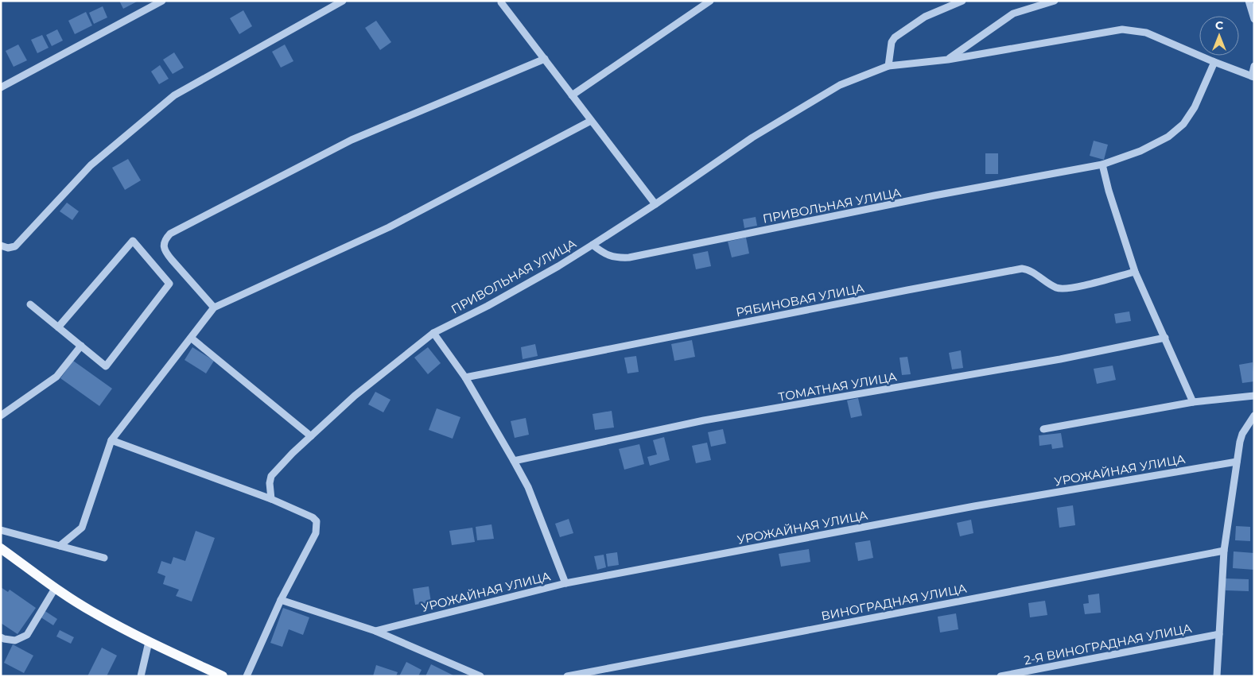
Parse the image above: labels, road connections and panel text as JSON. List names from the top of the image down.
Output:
{
  "streets": {
    "street": [
      "ПРИВОЛЬНАЯ УЛИЦА",
      "РЯБИНОВАЯ УЛИЦА",
      "ТОМАТНАЯ УЛИЦА",
      "УРОЖАЙНАЯ УЛИЦА",
      "ВИНОГРАДНАЯ УЛИЦА",
      "2-Я ВИНОГРАДНАЯ УЛИЦА"
    ]
  },
  "north": "top"
}
